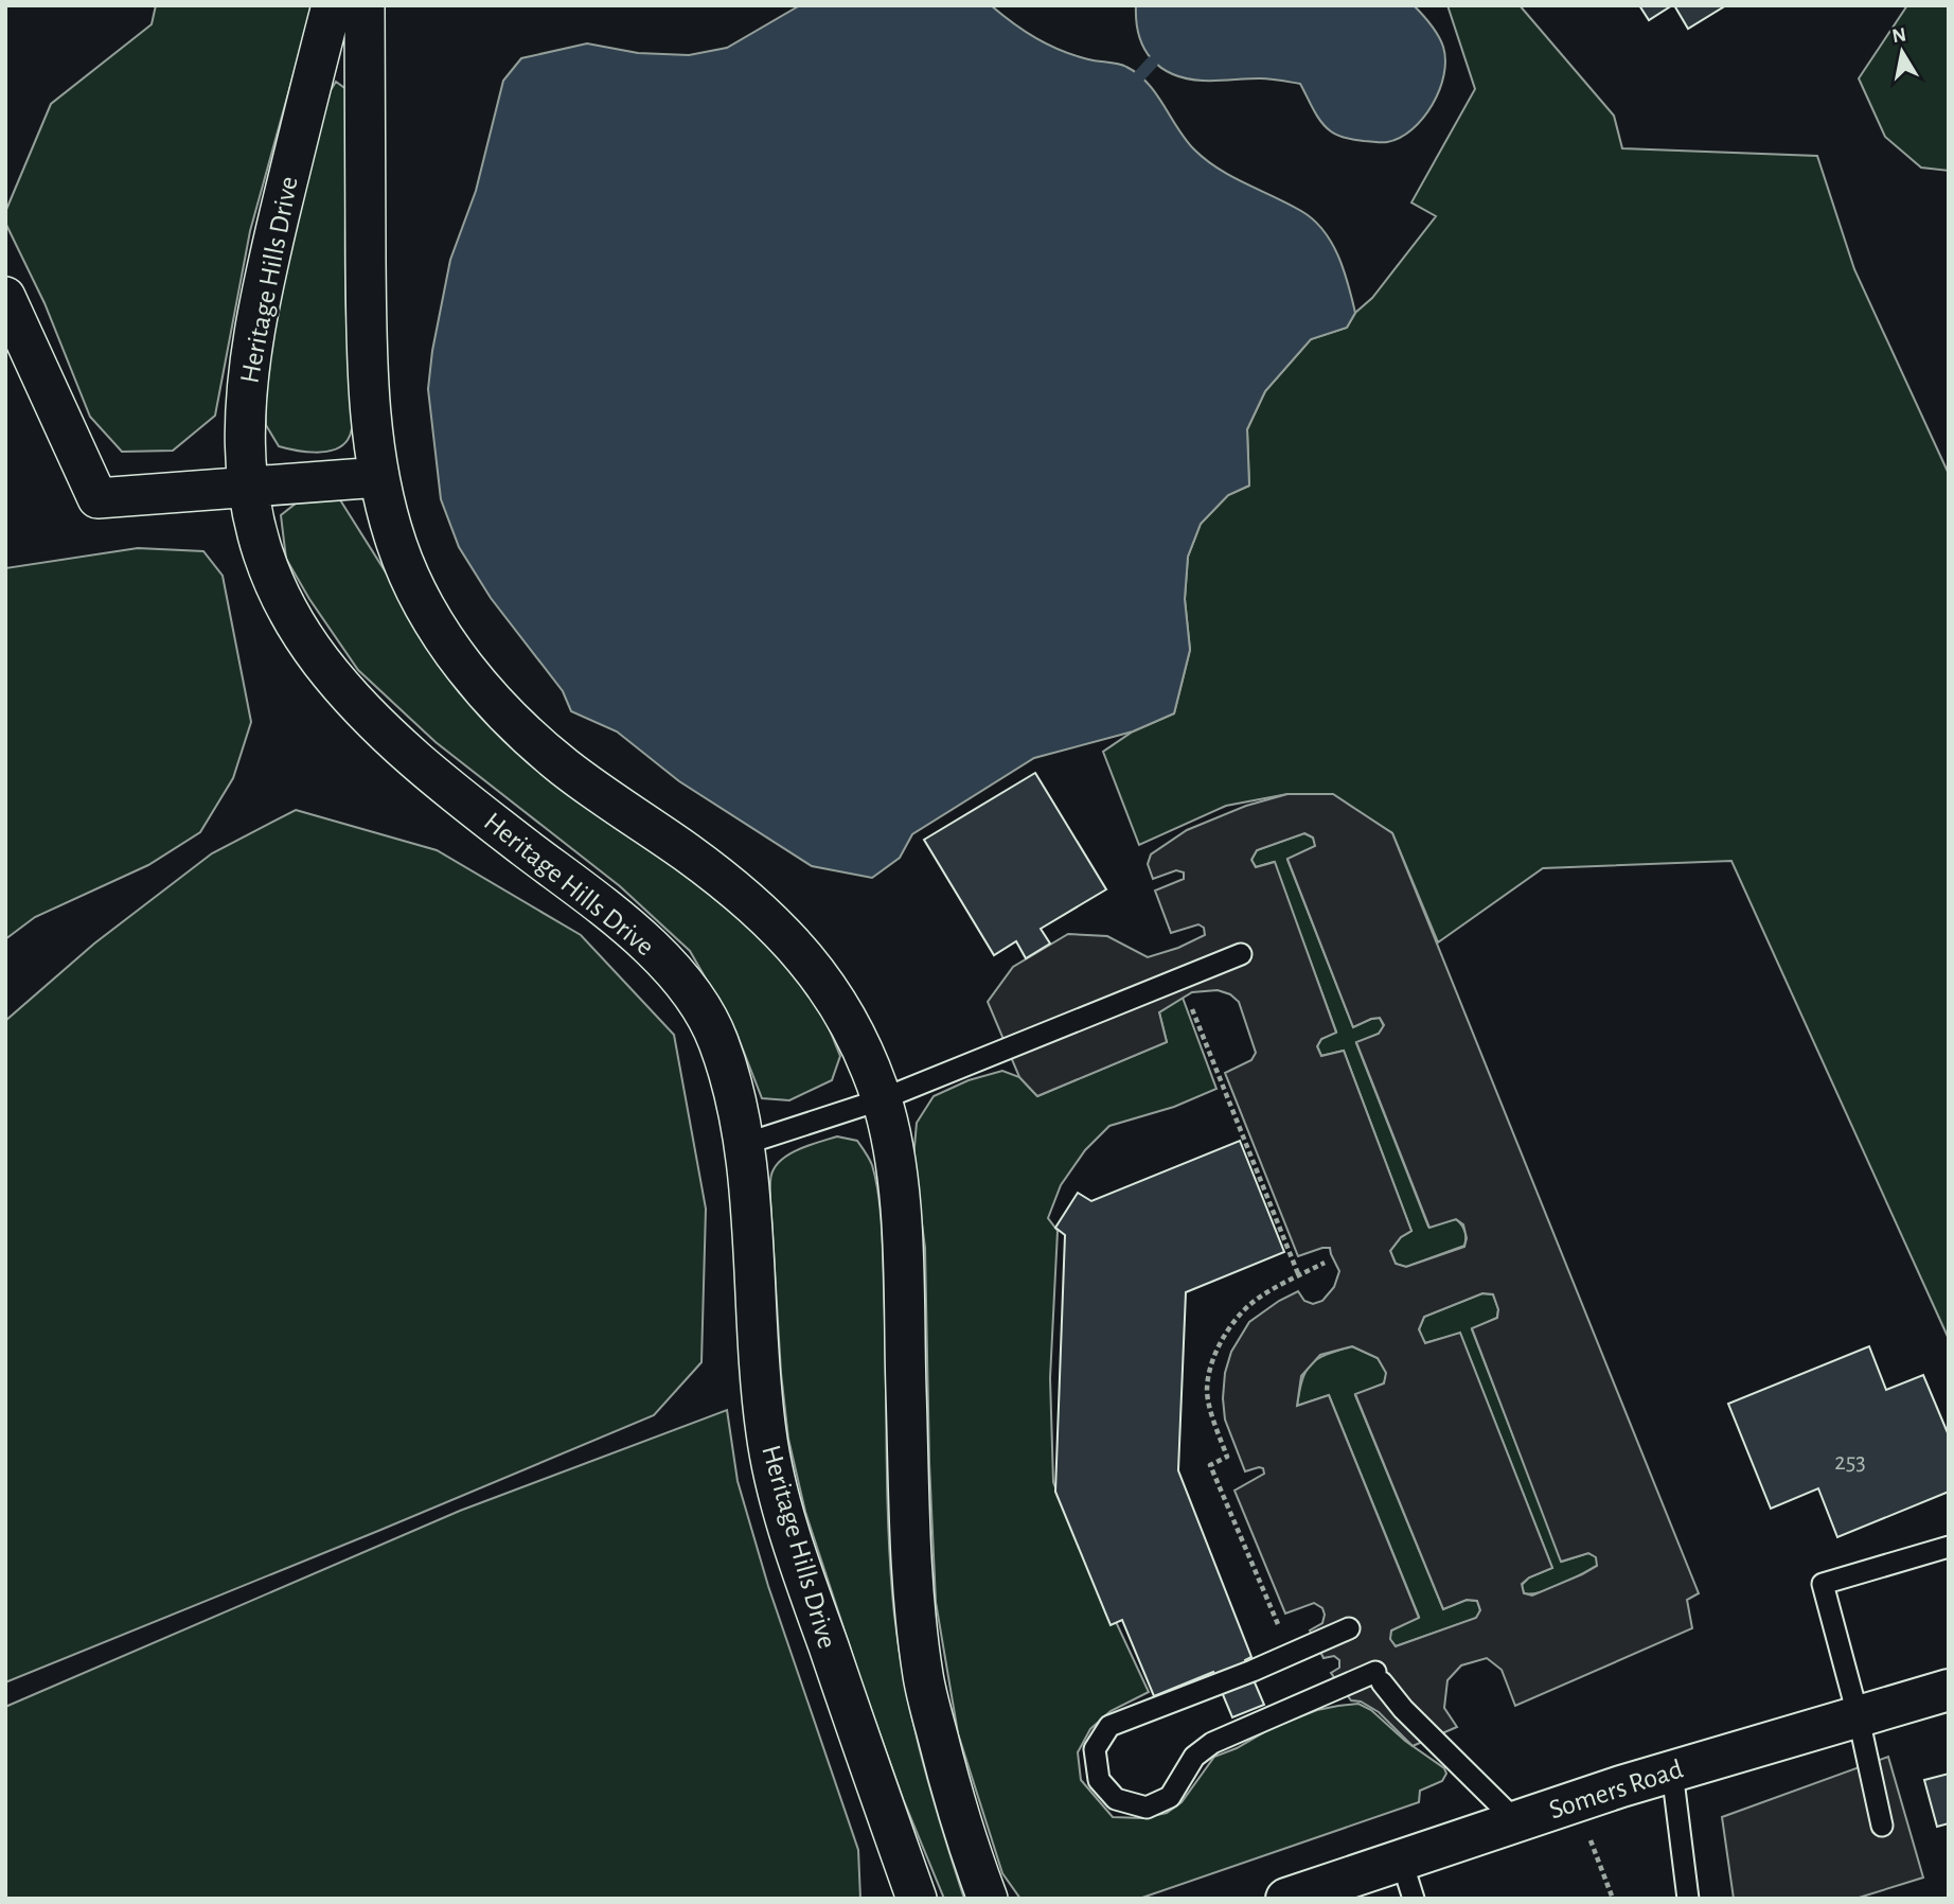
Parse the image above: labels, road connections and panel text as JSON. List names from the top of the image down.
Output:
{
  "streets": {
    "main road": ["Somers Road"],
    "street": ["Heritage Hills Drive"]
  },
  "house_numbers": ["253"],
  "north": "top"
}
